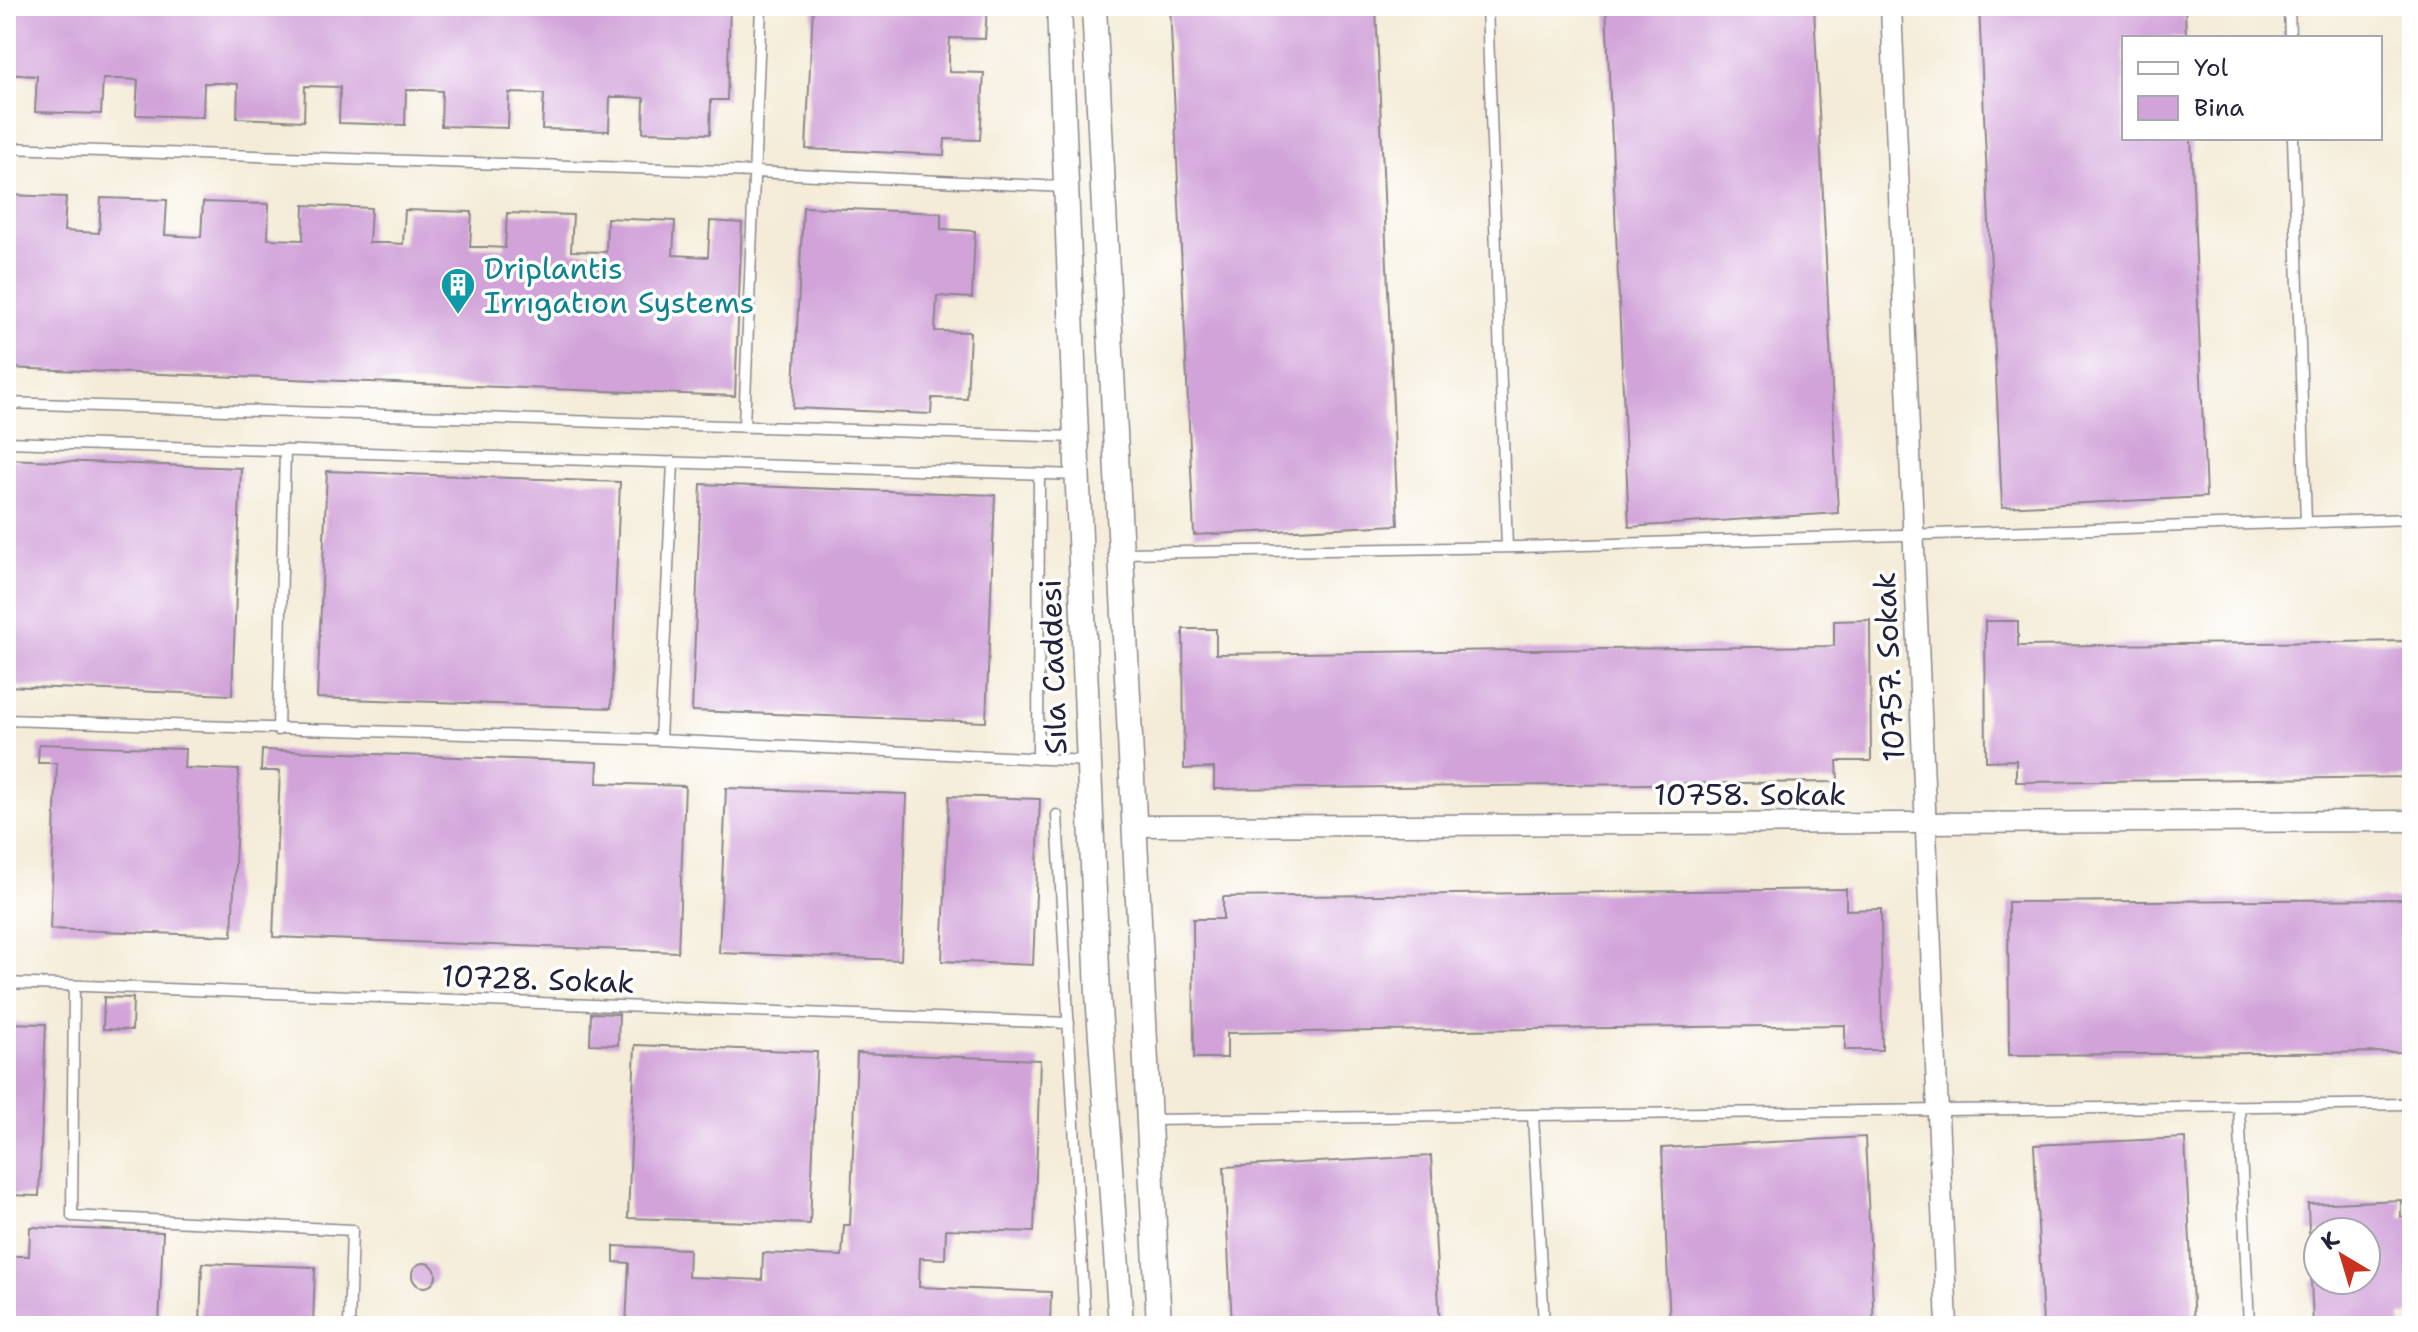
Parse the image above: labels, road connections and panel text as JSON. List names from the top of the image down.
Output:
{
  "streets": {
    "street": ["Sıla Caddesi", "10757. Sokak", "10758. Sokak"],
    "lane": ["10728. Sokak"]
  },
  "crossings": [
    ["10757. Sokak", "10758. Sokak"]
  ],
  "places": {
    "building": ["Driplantis Irrıgatıon Systems"]
  },
  "legend": ["Yol", "Bina"],
  "north": "top left"
}
